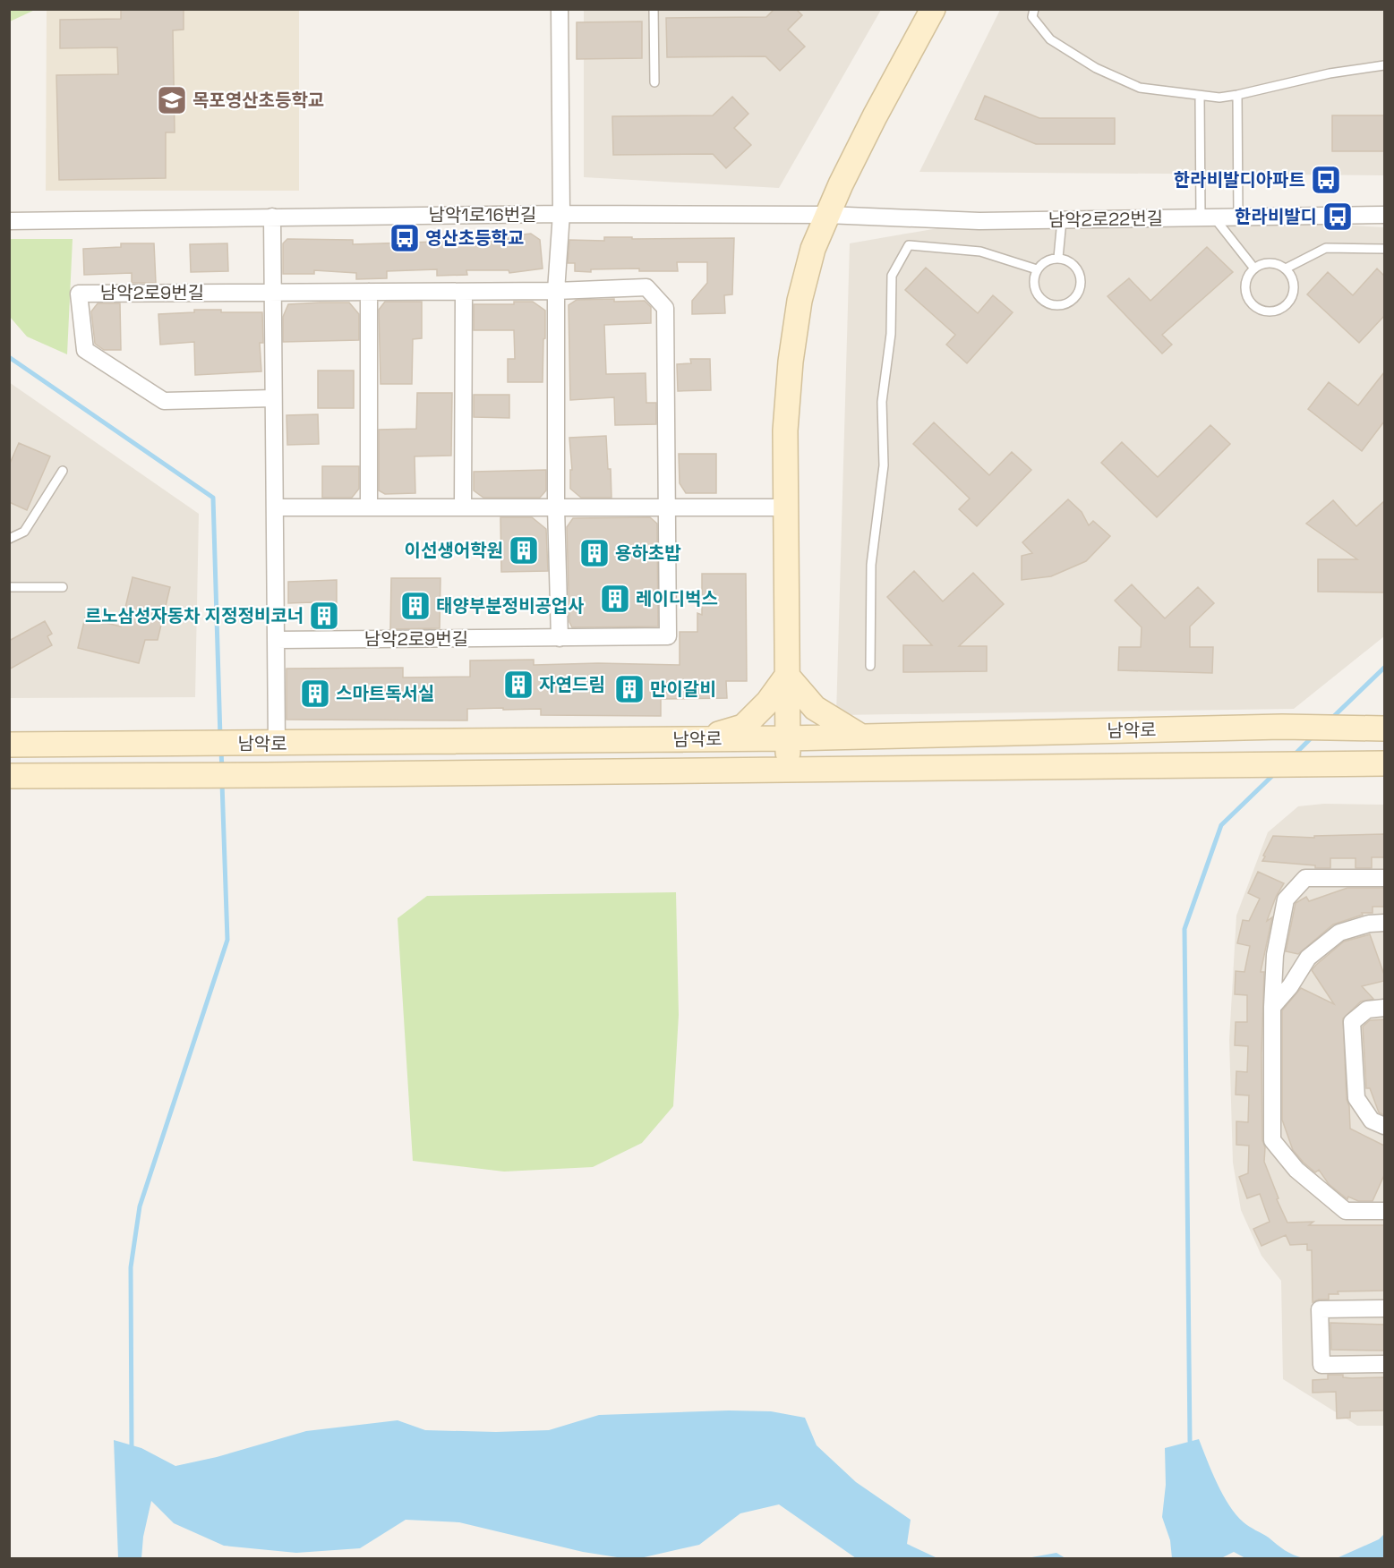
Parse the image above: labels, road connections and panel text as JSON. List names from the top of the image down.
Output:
{
  "streets": {
    "street": [
      "남악1로16번길",
      "남악2로22번길",
      "남악2로9번길",
      "남악로"
    ]
  },
  "crossings": [
    ["남악1로16번길", "남악2로22번길"]
  ],
  "places": {
    "school or university": ["목포영산초등학교"],
    "bus stop": ["한라비발디아파트", "한라비발디", "영산초등학교"],
    "building": [
      "이선생어학원",
      "용하초밥",
      "레이디벅스",
      "태양부분정비공업사",
      "르노삼성자동차 지정정비코너",
      "자연드림",
      "만이갈비",
      "스마트독서실"
    ]
  }
}
